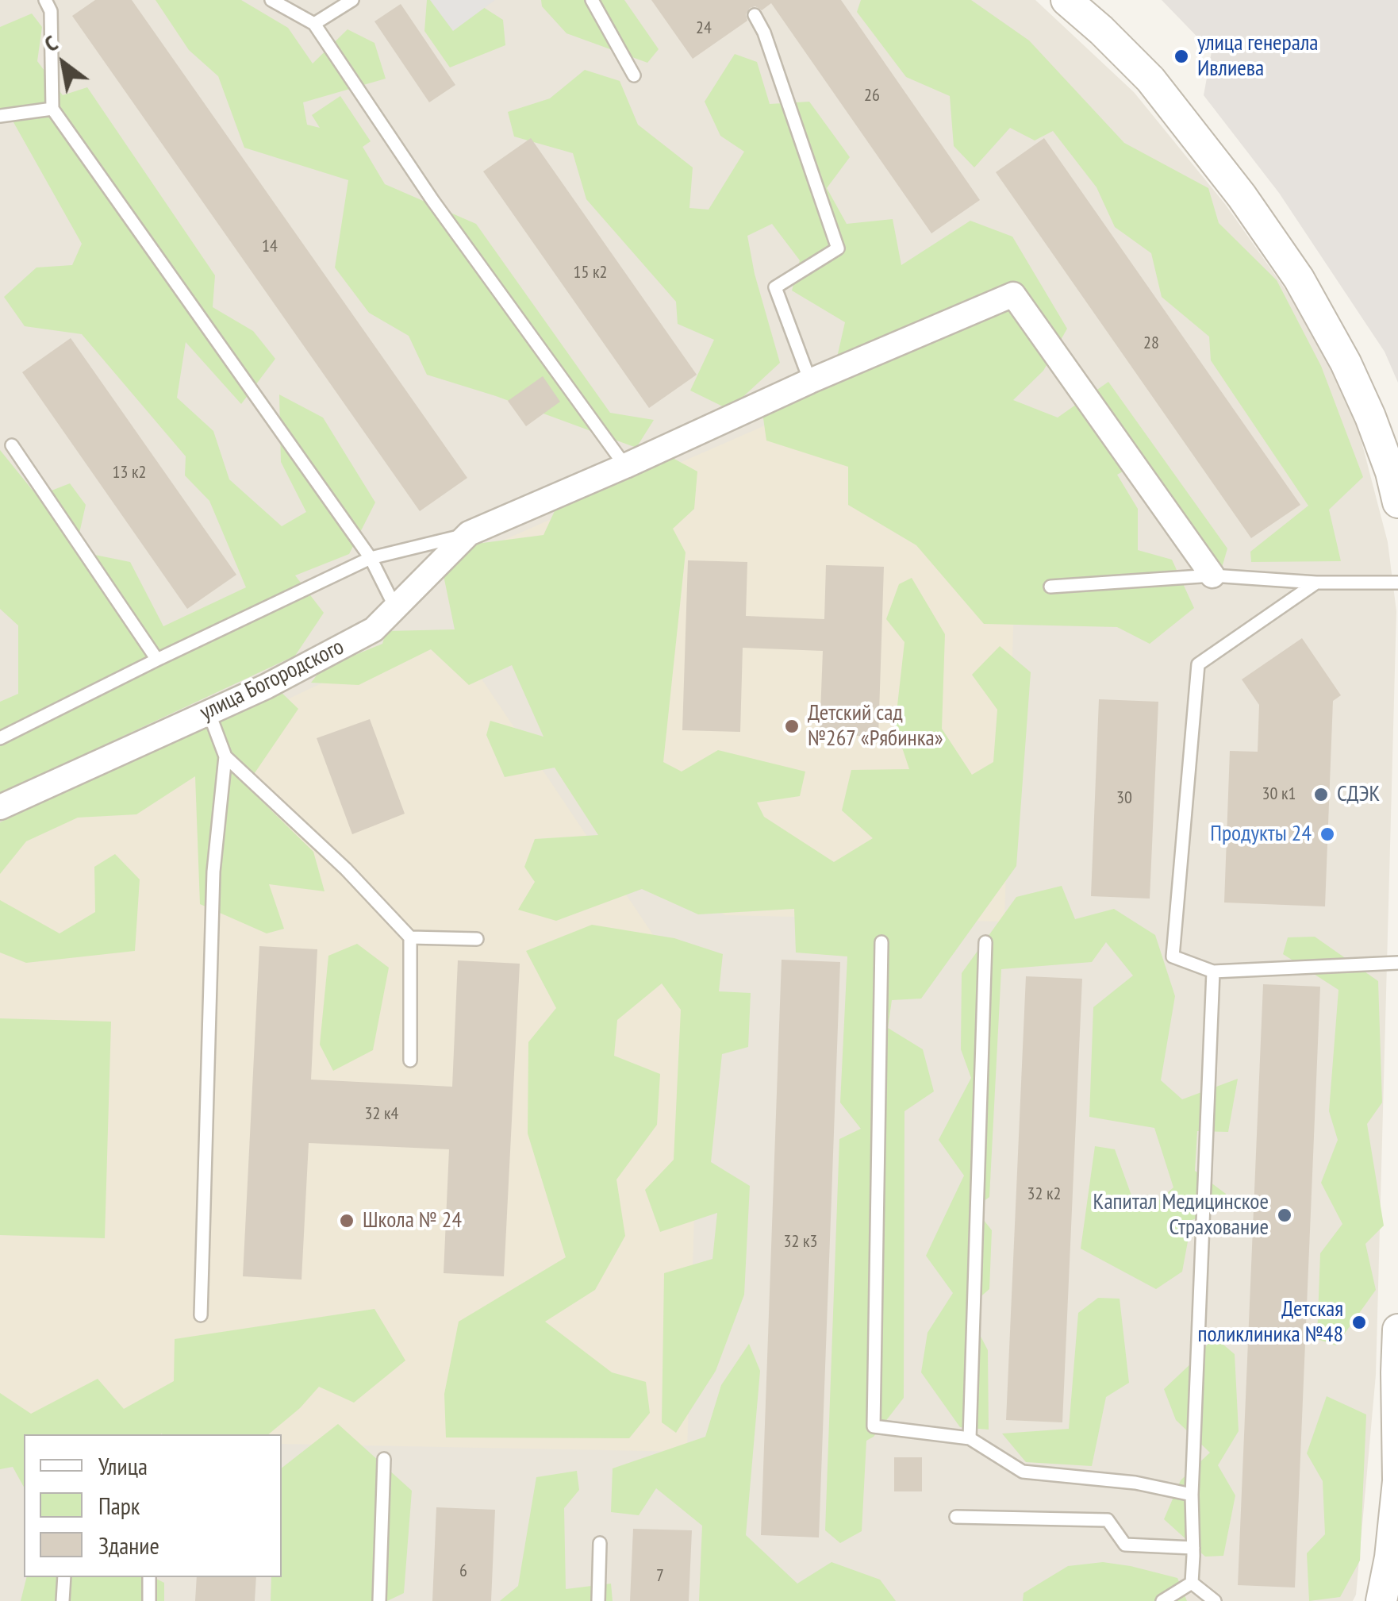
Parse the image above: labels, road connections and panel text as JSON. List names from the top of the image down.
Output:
{
  "streets": {
    "street": ["улица Богородского"]
  },
  "places": [
    "улица генерала Ивлиева",
    "Детский сад №267 «Рябинка»",
    "СДЭК",
    "Продукты 24",
    "Капитал Медицинское Страхование",
    "Школа № 24",
    "Детская поликлиника №48"
  ],
  "house_numbers": [
    "24",
    "26",
    "14",
    "15 к2",
    "28",
    "13 к2",
    "30 к1",
    "30",
    "32 к4",
    "32 к2",
    "32 к3",
    "6",
    "7"
  ],
  "legend": ["Улица", "Парк", "Здание"],
  "north": "top left"
}
